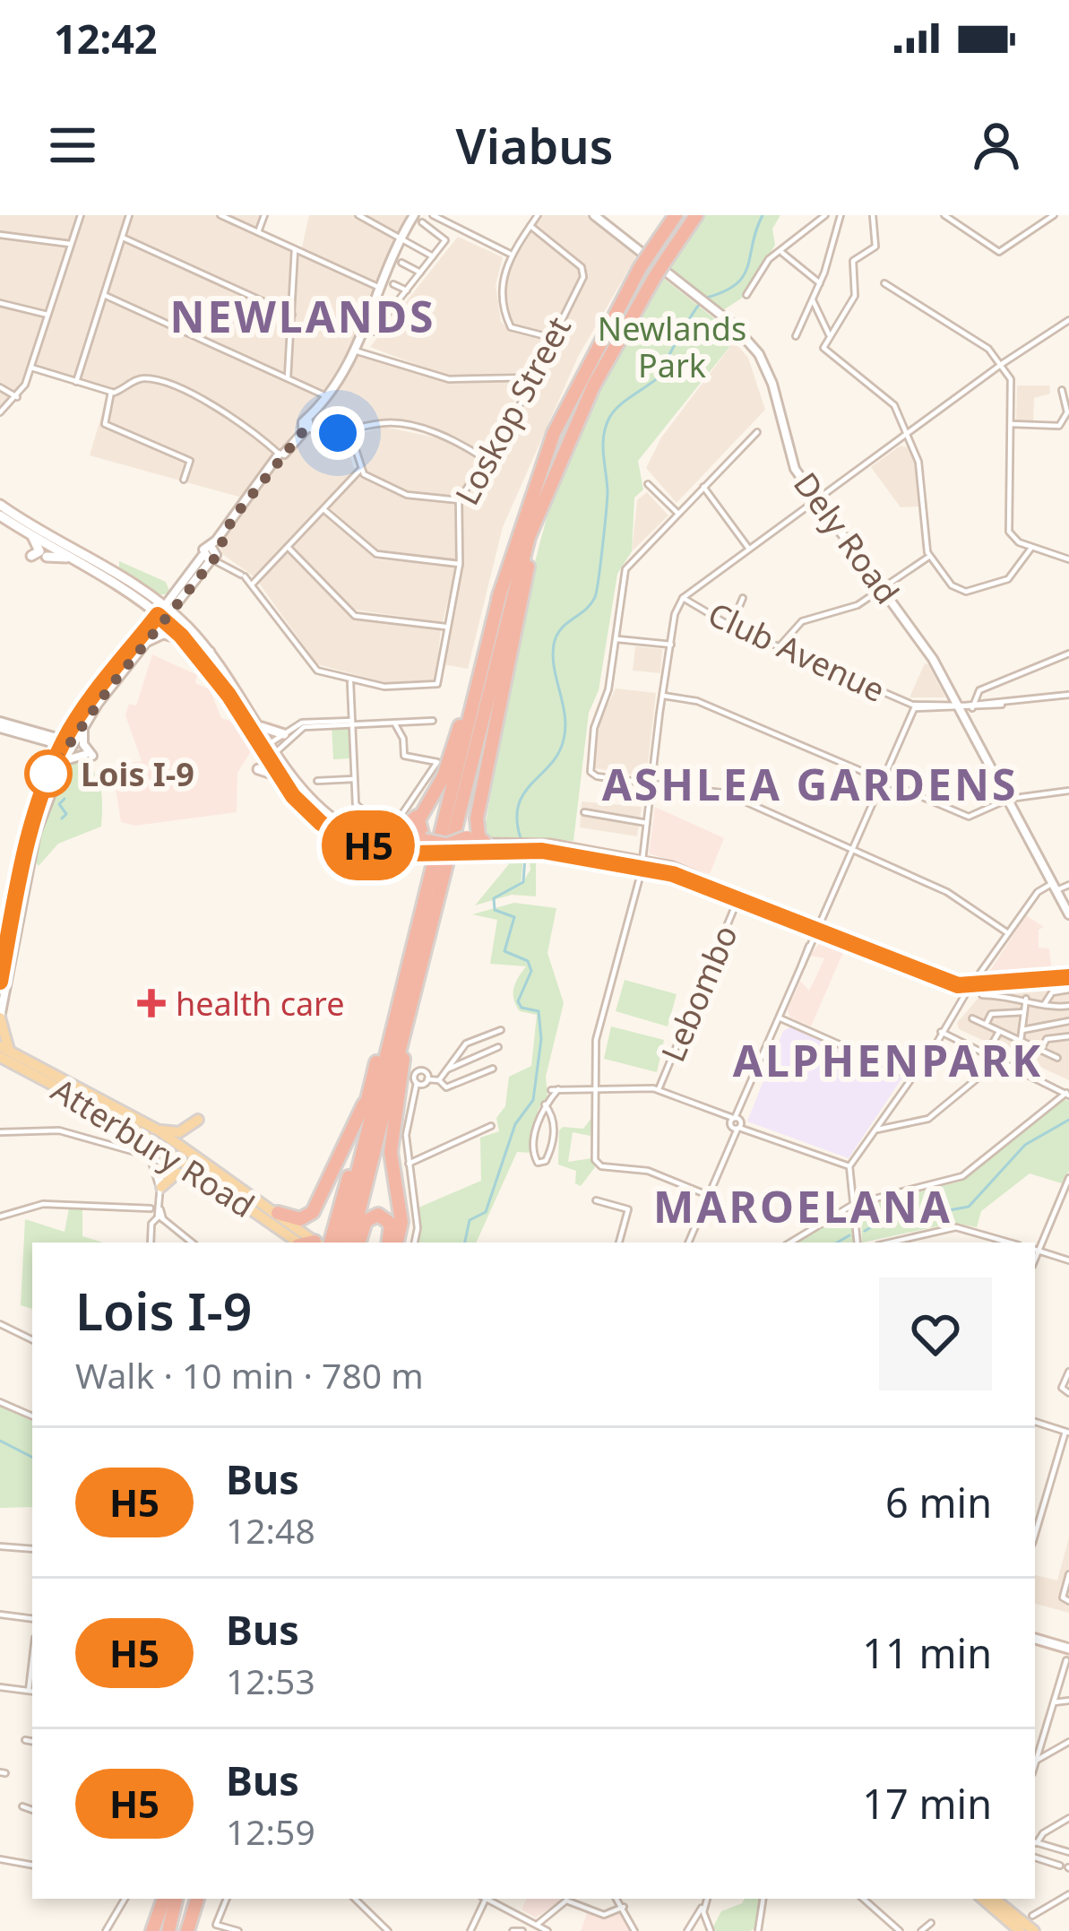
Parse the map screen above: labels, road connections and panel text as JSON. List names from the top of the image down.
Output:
{
  "streets": {
    "main road": ["Atterbury Road"],
    "street": [
      "Loskop Street",
      "Dely Road",
      "Club Avenue",
      "Lebombo"
    ]
  },
  "crossings": [
    ["Dely Road", "Club Avenue"]
  ],
  "districts": [
    "NEWLANDS",
    "ASHLEA GARDENS",
    "ALPHENPARK",
    "MAROELANA"
  ],
  "parks": ["Newlands Park"],
  "places": {
    "other": ["Lois I-9"],
    "health": ["health care"]
  },
  "lines": ["bus line H5"],
  "page": {
    "status": "12:42",
    "header": "Viabus",
    "on_map": "H5",
    "heading": ["Lois I-9", "Walk · 10 min · 780 m"],
    "list": [
      {
        "mark": "H5",
        "name": "Bus",
        "note": "12:48",
        "value": "6 min"
      },
      {
        "mark": "H5",
        "name": "Bus",
        "note": "12:53",
        "value": "11 min"
      },
      {
        "mark": "H5",
        "name": "Bus",
        "note": "12:59",
        "value": "17 min"
      }
    ]
  }
}
